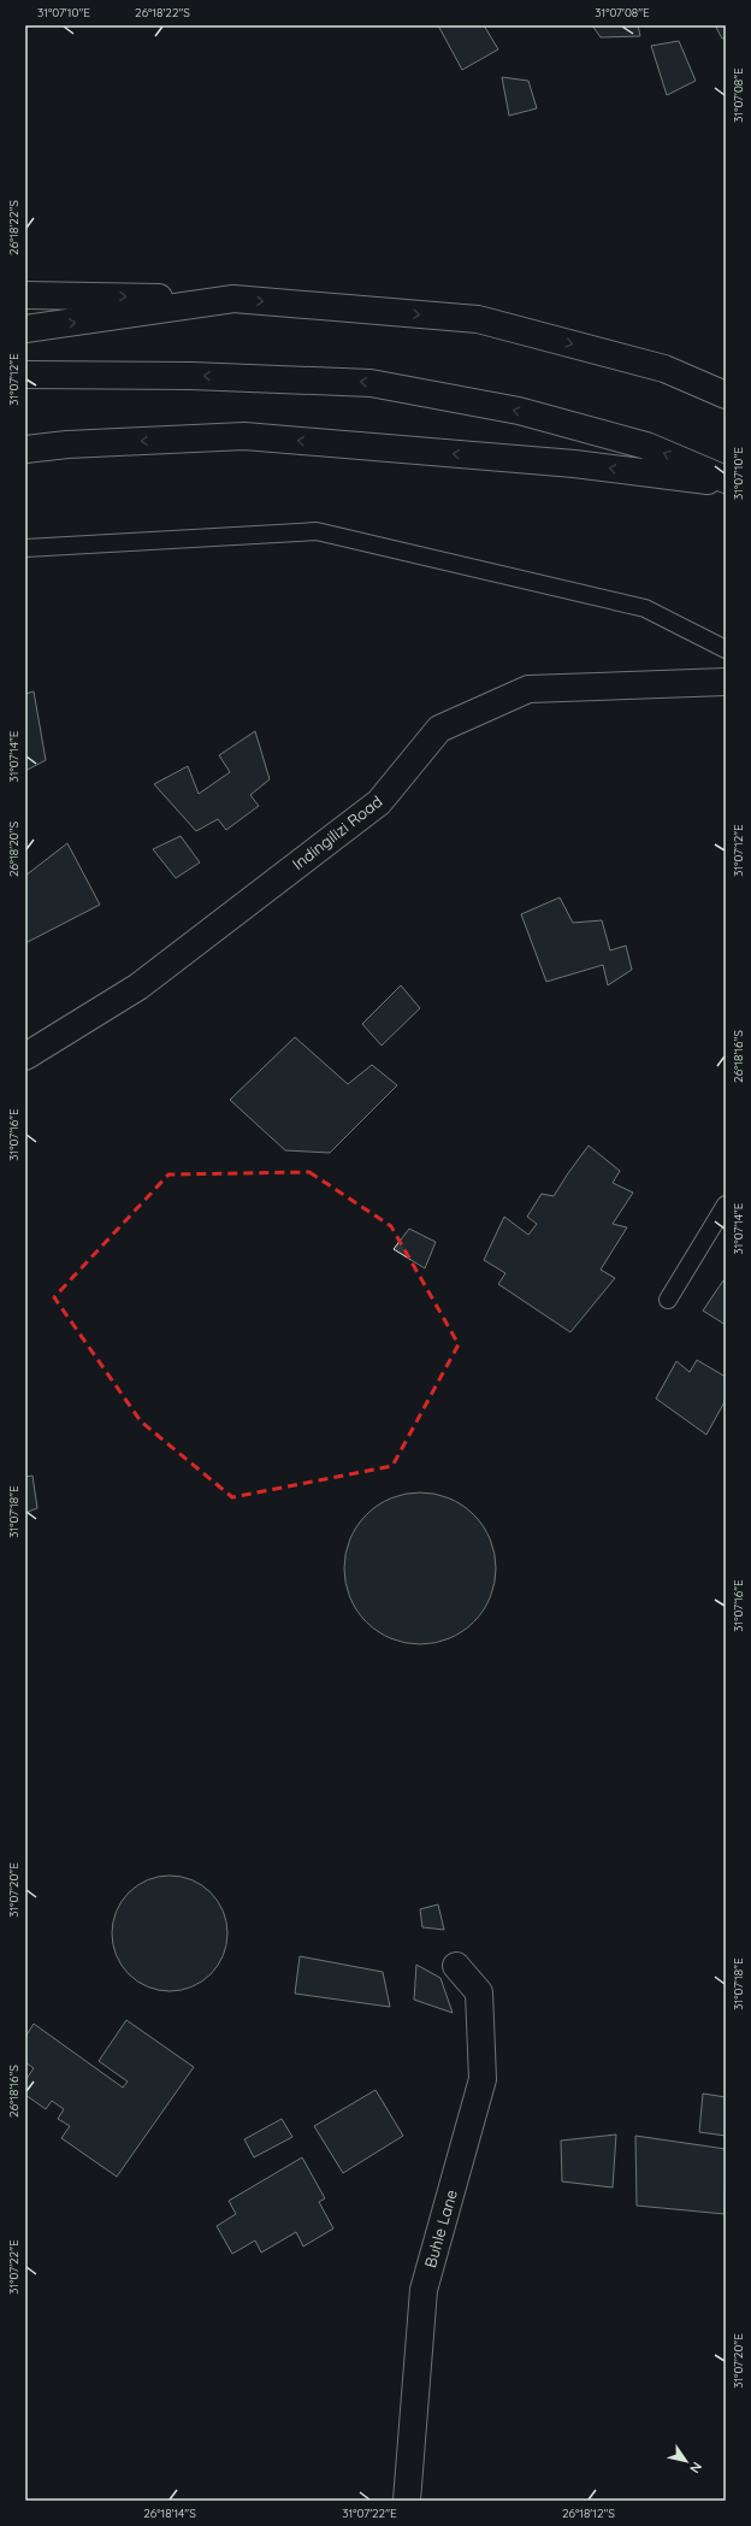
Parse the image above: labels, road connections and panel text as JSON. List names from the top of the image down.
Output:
{
  "streets": {
    "main road": ["Indingilizi Road", "Buhle Lane"]
  },
  "north": "bottom right",
  "coordinates": [
    "31°07'10\"E",
    "26°18'22\"S",
    "31°07'08\"E",
    "31°07'12\"E",
    "31°07'14\"E",
    "26°18'20\"S",
    "26°18'16\"S",
    "31°07'16\"E",
    "31°07'18\"E",
    "31°07'20\"E",
    "31°07'22\"E",
    "26°18'14\"S",
    "26°18'12\"S"
  ]
}
